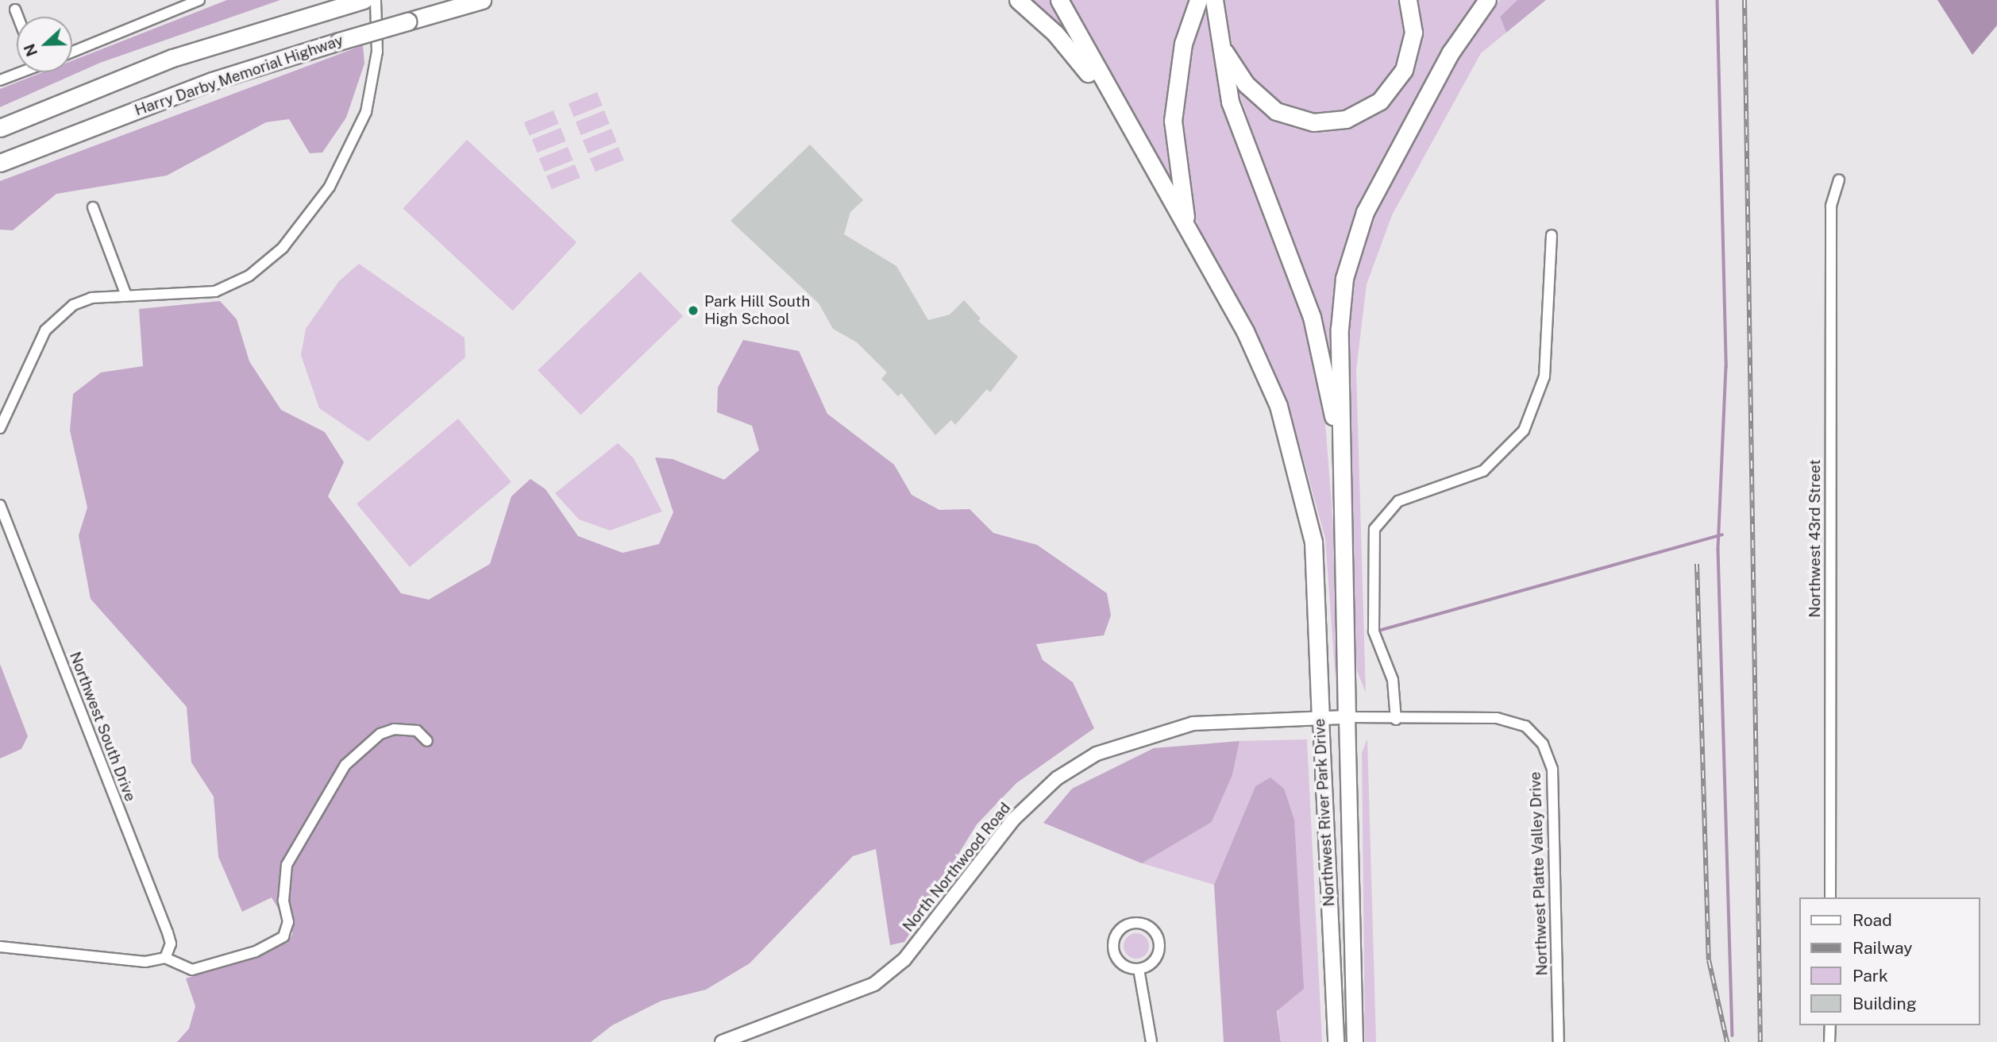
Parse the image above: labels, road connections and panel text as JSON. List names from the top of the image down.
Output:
{
  "streets": {
    "highway": ["Harry Darby Memorial Highway", "Northwest River Park Drive"],
    "street": [
      "Northwest 43rd Street",
      "Northwest South Drive",
      "North Northwood Road",
      "Northwest Platte Valley Drive"
    ]
  },
  "crossings": [
    ["Northwest River Park Drive", "North Northwood Road"],
    ["Northwest River Park Drive", "Northwest Platte Valley Drive"],
    ["North Northwood Road", "Northwest Platte Valley Drive"]
  ],
  "places": ["Park Hill South High School"],
  "legend": [
    "Road",
    "Railway",
    "Park",
    "Building"
  ],
  "north": "left"
}
